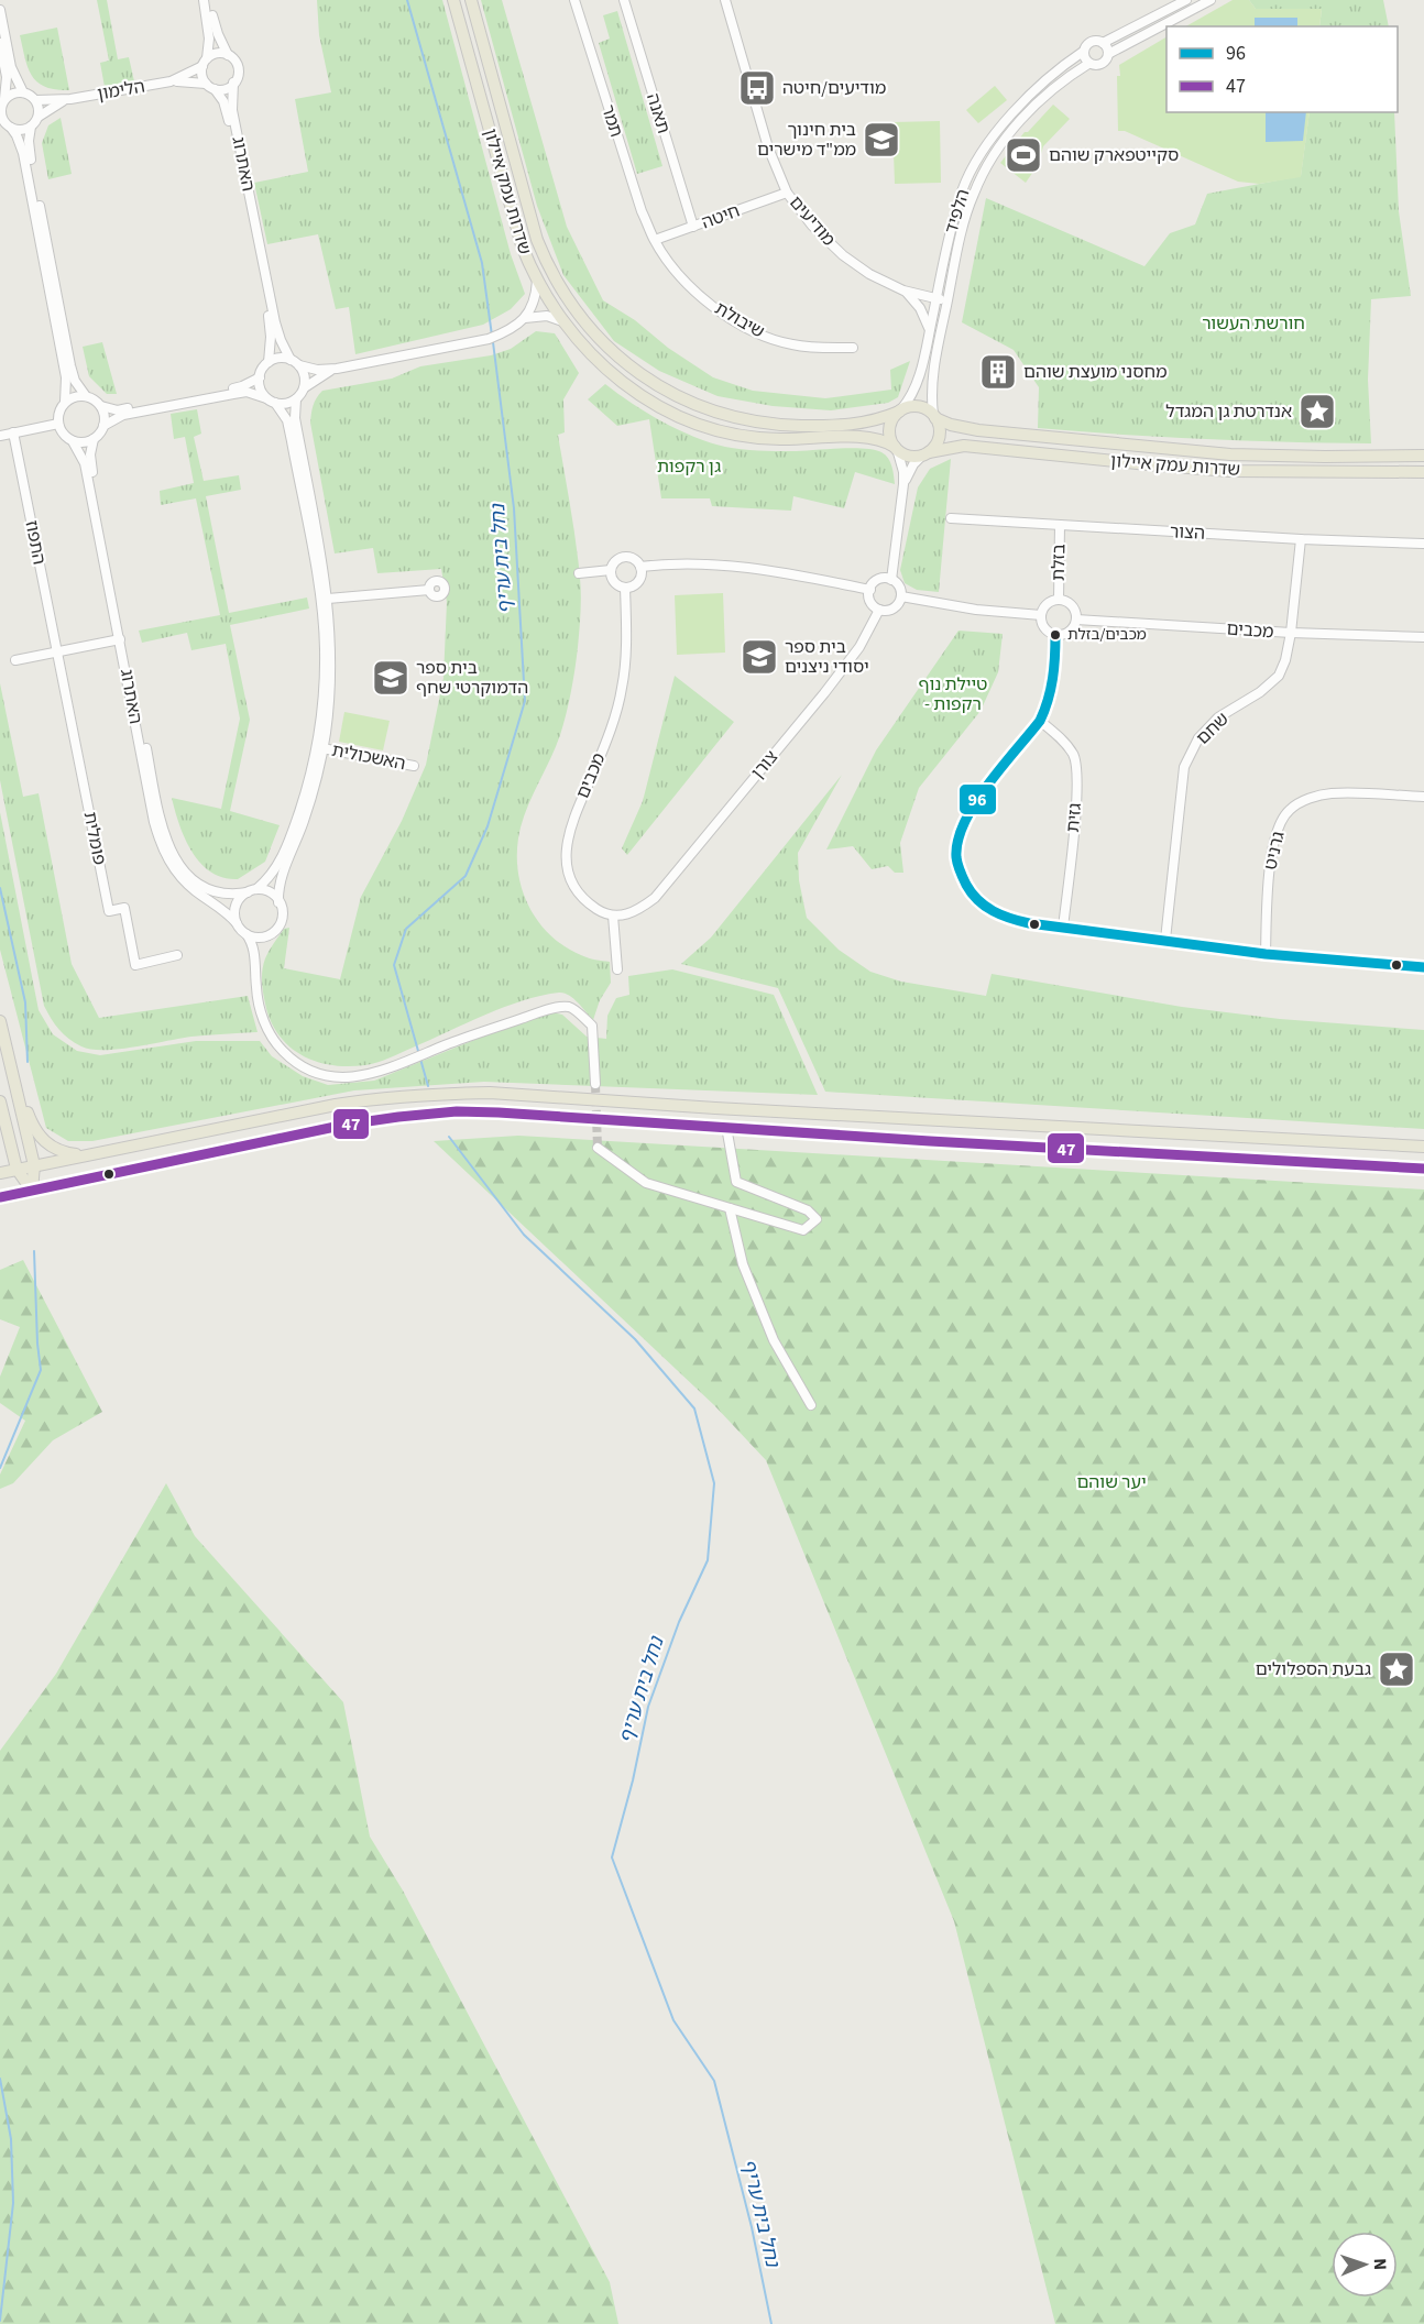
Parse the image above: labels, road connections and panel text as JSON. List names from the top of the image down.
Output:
{
  "streets": {
    "main road": ["שדרות עמק איילון"],
    "street": [
      "הלימון",
      "תאנה",
      "תמר",
      "האתרוג",
      "הלפיד",
      "חיטה",
      "מודיעים",
      "שיבולת",
      "הצור",
      "התפוז",
      "בזלת",
      "מכבים",
      "שחם",
      "האשכולית",
      "צורן",
      "גזית",
      "פומלית",
      "גרניט"
    ]
  },
  "crossings": [
    ["הלימון", "האתרוג"],
    ["תאנה", "חיטה"],
    ["תמר", "חיטה"],
    ["תמר", "שיבולת"],
    ["שדרות עמק איילון", "הלפיד"],
    ["הלפיד", "מודיעים"],
    ["חיטה", "מודיעים"],
    ["חיטה", "שיבולת"],
    ["הצור", "בזלת"],
    ["הצור", "שחם"],
    ["התפוז", "פומלית"],
    ["בזלת", "מכבים"],
    ["מכבים", "שחם"],
    ["מכבים", "צורן"]
  ],
  "water": ["נחל בית עריף"],
  "parks": [
    "חורשת העשור",
    "גן רקפות",
    "טיילת נוף - רקפות",
    "יער שוהם"
  ],
  "places": {
    "bus stop": ["מודיעים/חיטה"],
    "school or university": ["בית חינוך ממ\"ד מישרים", "בית ספר יסודי ניצנים", "בית ספר הדמוקרטי שחף"],
    "sports": ["סקייטפארק שוהם"],
    "building": ["מחסני מועצת שוהם"],
    "place": ["אנדרטת גן המגדל", "גבעת הספלולים"],
    "other": ["מכבים/בזלת"]
  },
  "lines": ["transit line 96", "transit line 47"],
  "legend": ["96", "47"],
  "north": "right"
}
